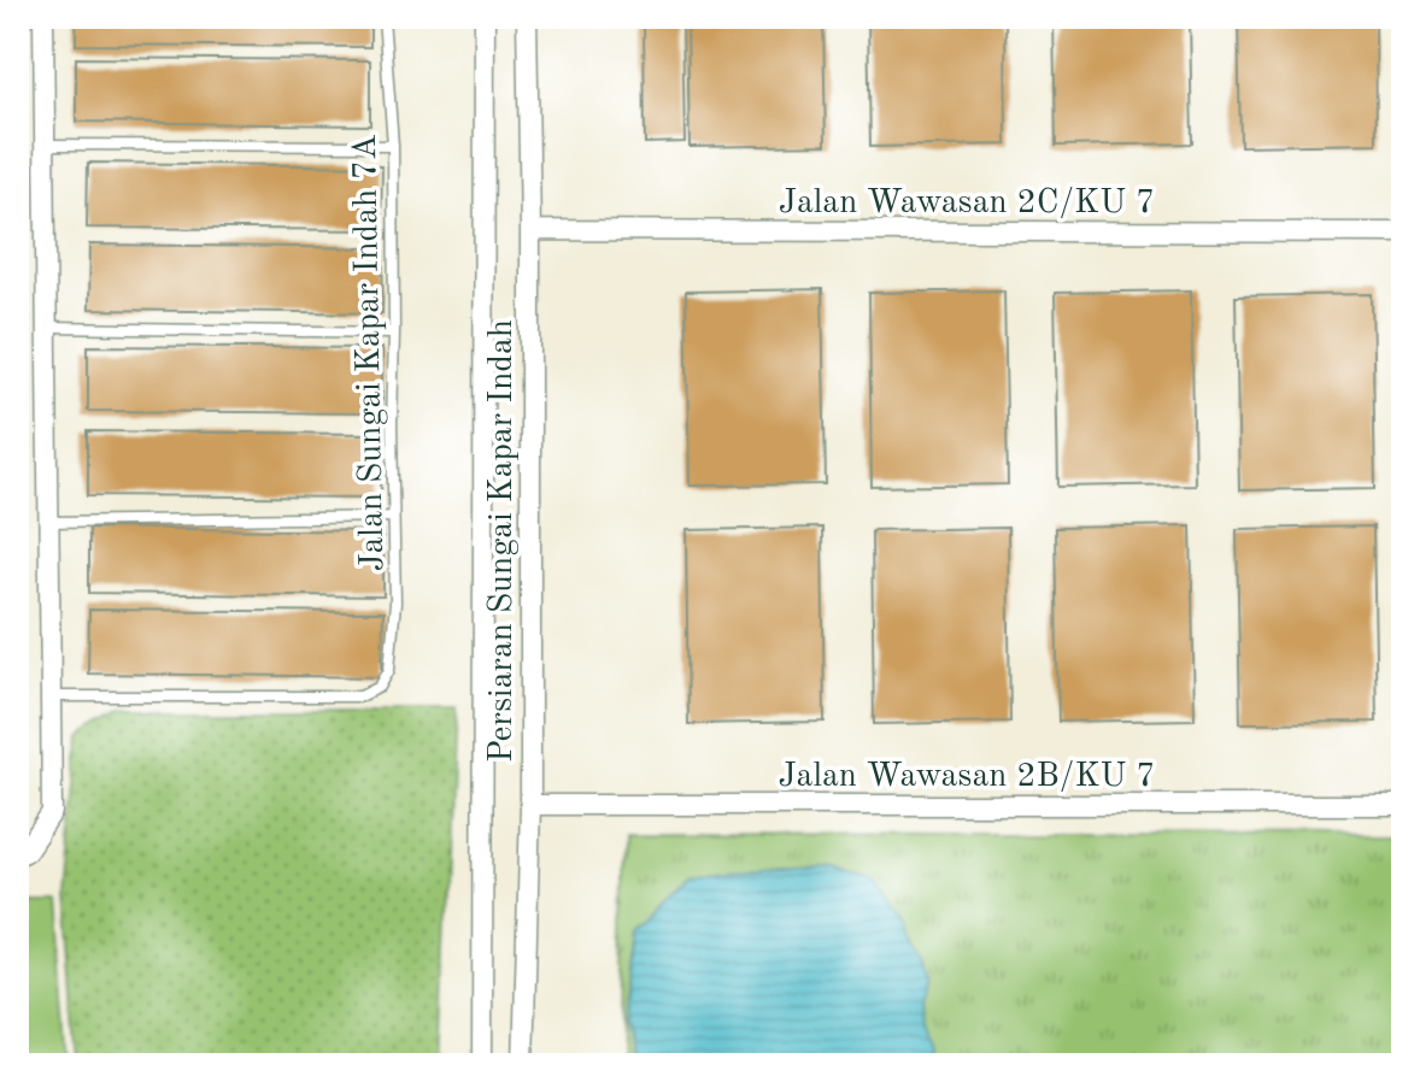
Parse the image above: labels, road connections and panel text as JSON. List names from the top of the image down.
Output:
{
  "streets": {
    "street": ["Jalan Wawasan 2C/KU 7", "Persiaran Sungai Kapar Indah", "Jalan Wawasan 2B/KU 7"],
    "lane": ["Jalan Sungai Kapar Indah 7A"]
  },
  "crossings": [
    ["Jalan Wawasan 2C/KU 7", "Persiaran Sungai Kapar Indah"],
    ["Persiaran Sungai Kapar Indah", "Jalan Wawasan 2B/KU 7"]
  ]
}
